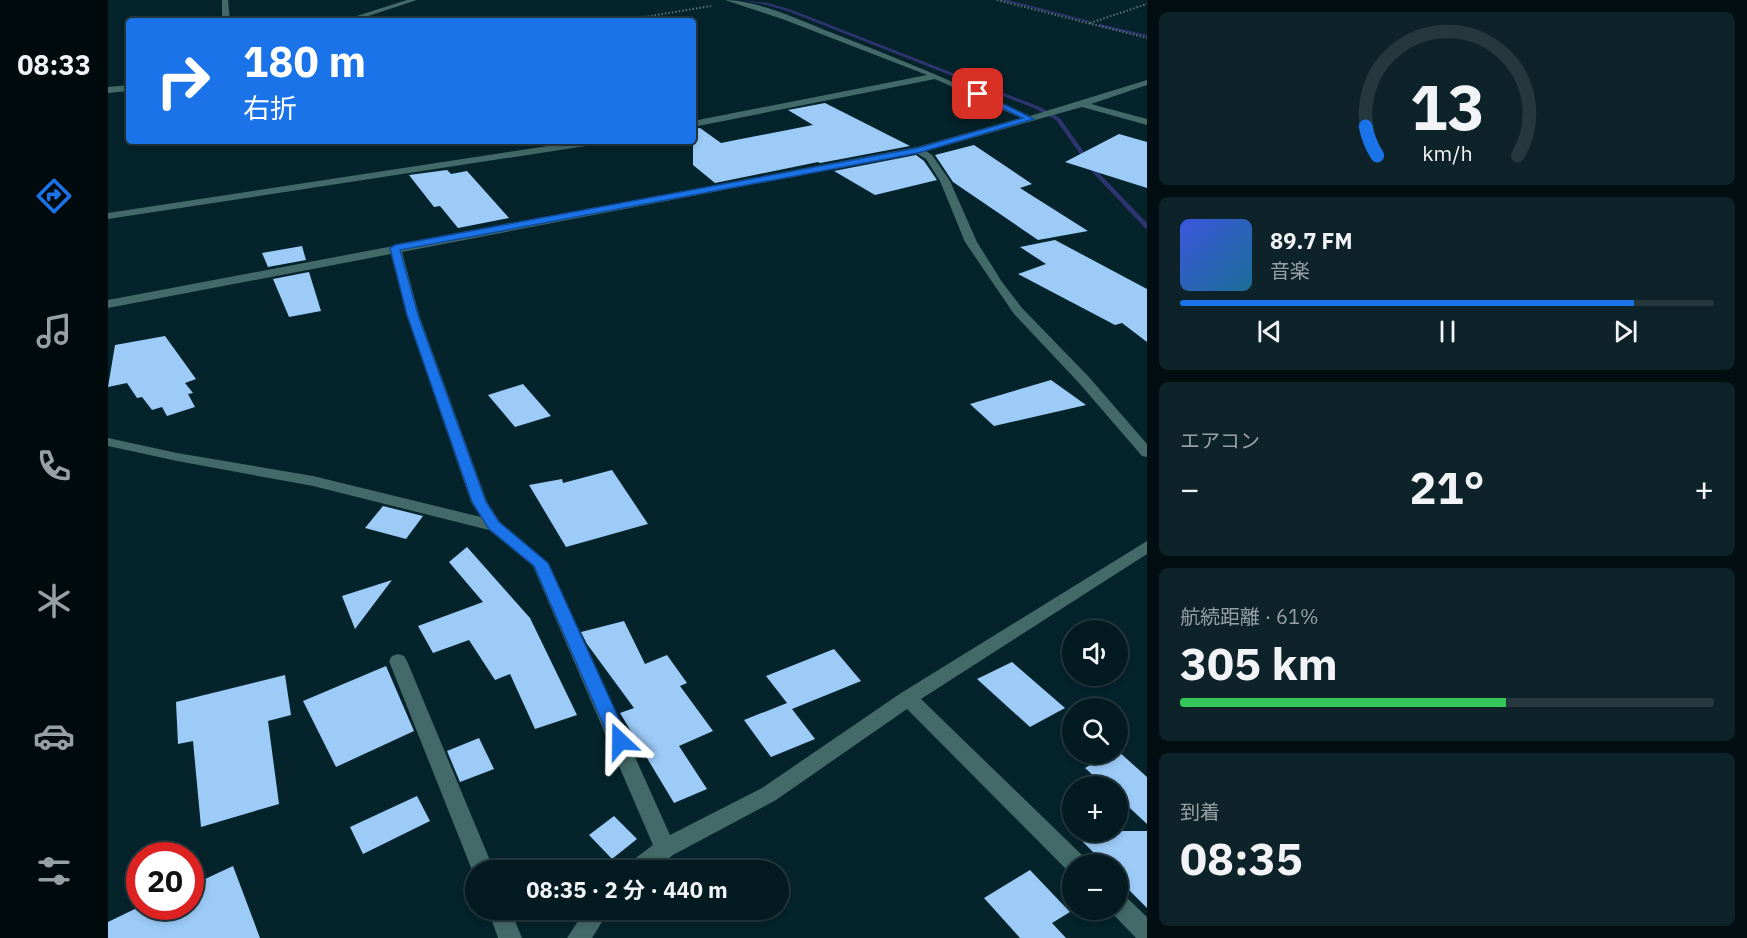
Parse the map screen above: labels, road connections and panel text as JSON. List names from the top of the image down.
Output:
{
  "page": {
    "tabs": "08:33",
    "turn": ["180 m", "右折"],
    "song": ["89.7 FM", "音楽"],
    "tile": [
      "エアコン",
      ["航続距離 · 61%", "305 km"],
      ["到着", "08:35"]
    ],
    "heat": ["−", "21°", "+"],
    "map_buttons": ["+", "−"],
    "limit": "20",
    "trip": "08:35 · 2 分 · 440 m",
    "gauge": ["13", "km/h"]
  }
}
